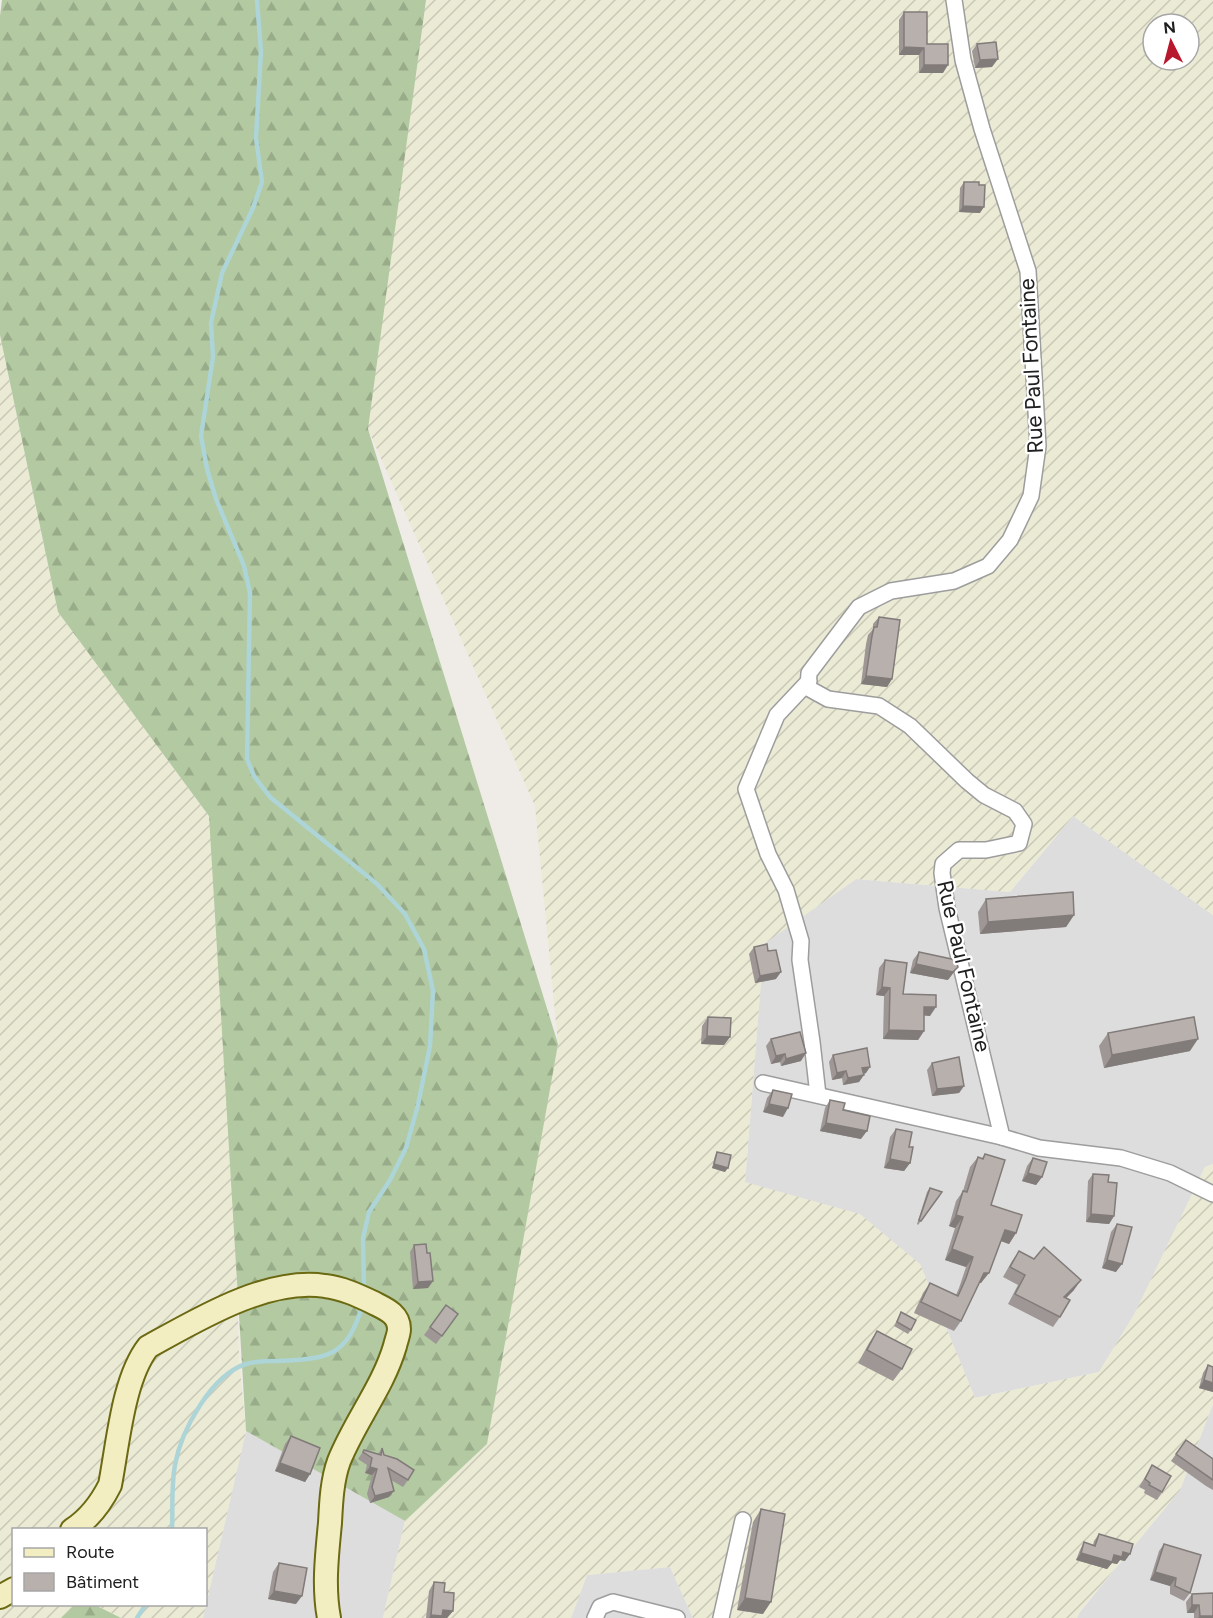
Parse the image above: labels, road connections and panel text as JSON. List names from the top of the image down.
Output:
{
  "streets": {
    "street": ["Rue Paul Fontaine"]
  },
  "legend": ["Route", "Bâtiment"],
  "north": "top"
}
